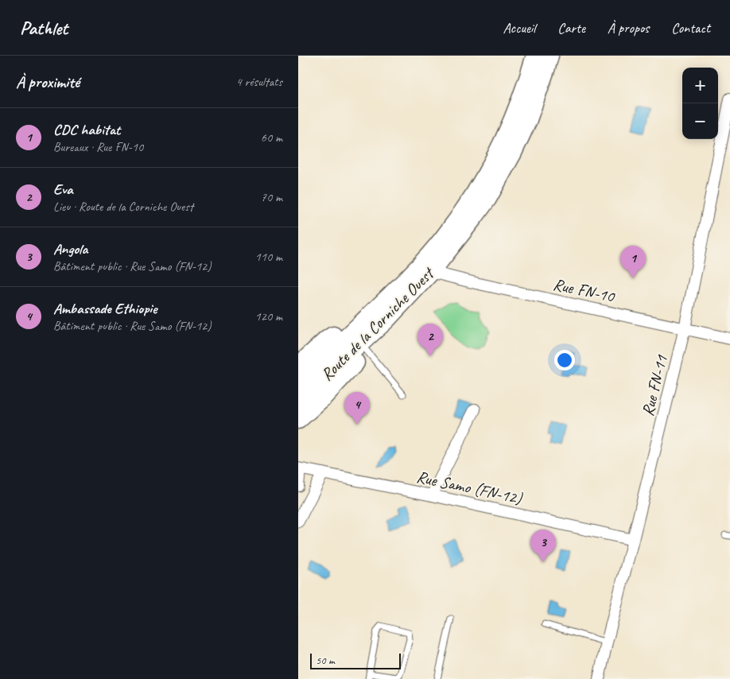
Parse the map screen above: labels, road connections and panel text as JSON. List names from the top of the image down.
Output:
{
  "streets": {
    "highway": ["Route de la Corniche Ouest"],
    "street": ["Rue FN-10", "Rue FN-11", "Rue Samo (FN-12)"]
  },
  "crossings": [
    ["Rue FN-10", "Route de la Corniche Ouest"],
    ["Rue FN-10", "Rue FN-11"],
    ["Rue FN-11", "Rue Samo (FN-12)"]
  ],
  "scale_bar": "50 m",
  "page": {
    "header": "Pathlet",
    "nav": [
      "Accueil",
      "Carte",
      "À propos",
      "Contact"
    ],
    "heading": ["À proximité", "4 résultats"],
    "map_buttons": ["+", "−"],
    "list": [
      {
        "mark": "1",
        "name": "CDC habitat",
        "note": "Bureaux · Rue FN-10",
        "value": "60 m"
      },
      {
        "mark": "2",
        "name": "Eva",
        "note": "Lieu · Route de la Corniche Ouest",
        "value": "70 m"
      },
      {
        "mark": "3",
        "name": "Angola",
        "note": "Bâtiment public · Rue Samo (FN-12)",
        "value": "110 m"
      },
      {
        "mark": "4",
        "name": "Ambassade Ethiopie",
        "note": "Bâtiment public · Rue Samo (FN-12)",
        "value": "120 m"
      }
    ],
    "pins": [
      "1",
      "2",
      "4",
      "3"
    ],
    "scale": "50 m"
  }
}
